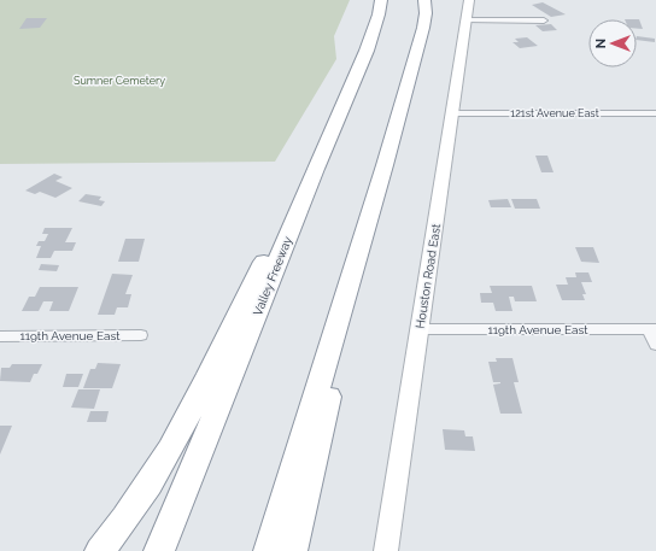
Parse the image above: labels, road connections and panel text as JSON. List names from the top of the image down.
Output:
{
  "streets": {
    "highway": ["Valley Freeway"],
    "street": ["121st Avenue East", "Houston Road East", "119th Avenue East"]
  },
  "crossings": [
    ["121st Avenue East", "Houston Road East"],
    ["Houston Road East", "119th Avenue East"]
  ],
  "parks": ["Sumner Cemetery"],
  "north": "left"
}
